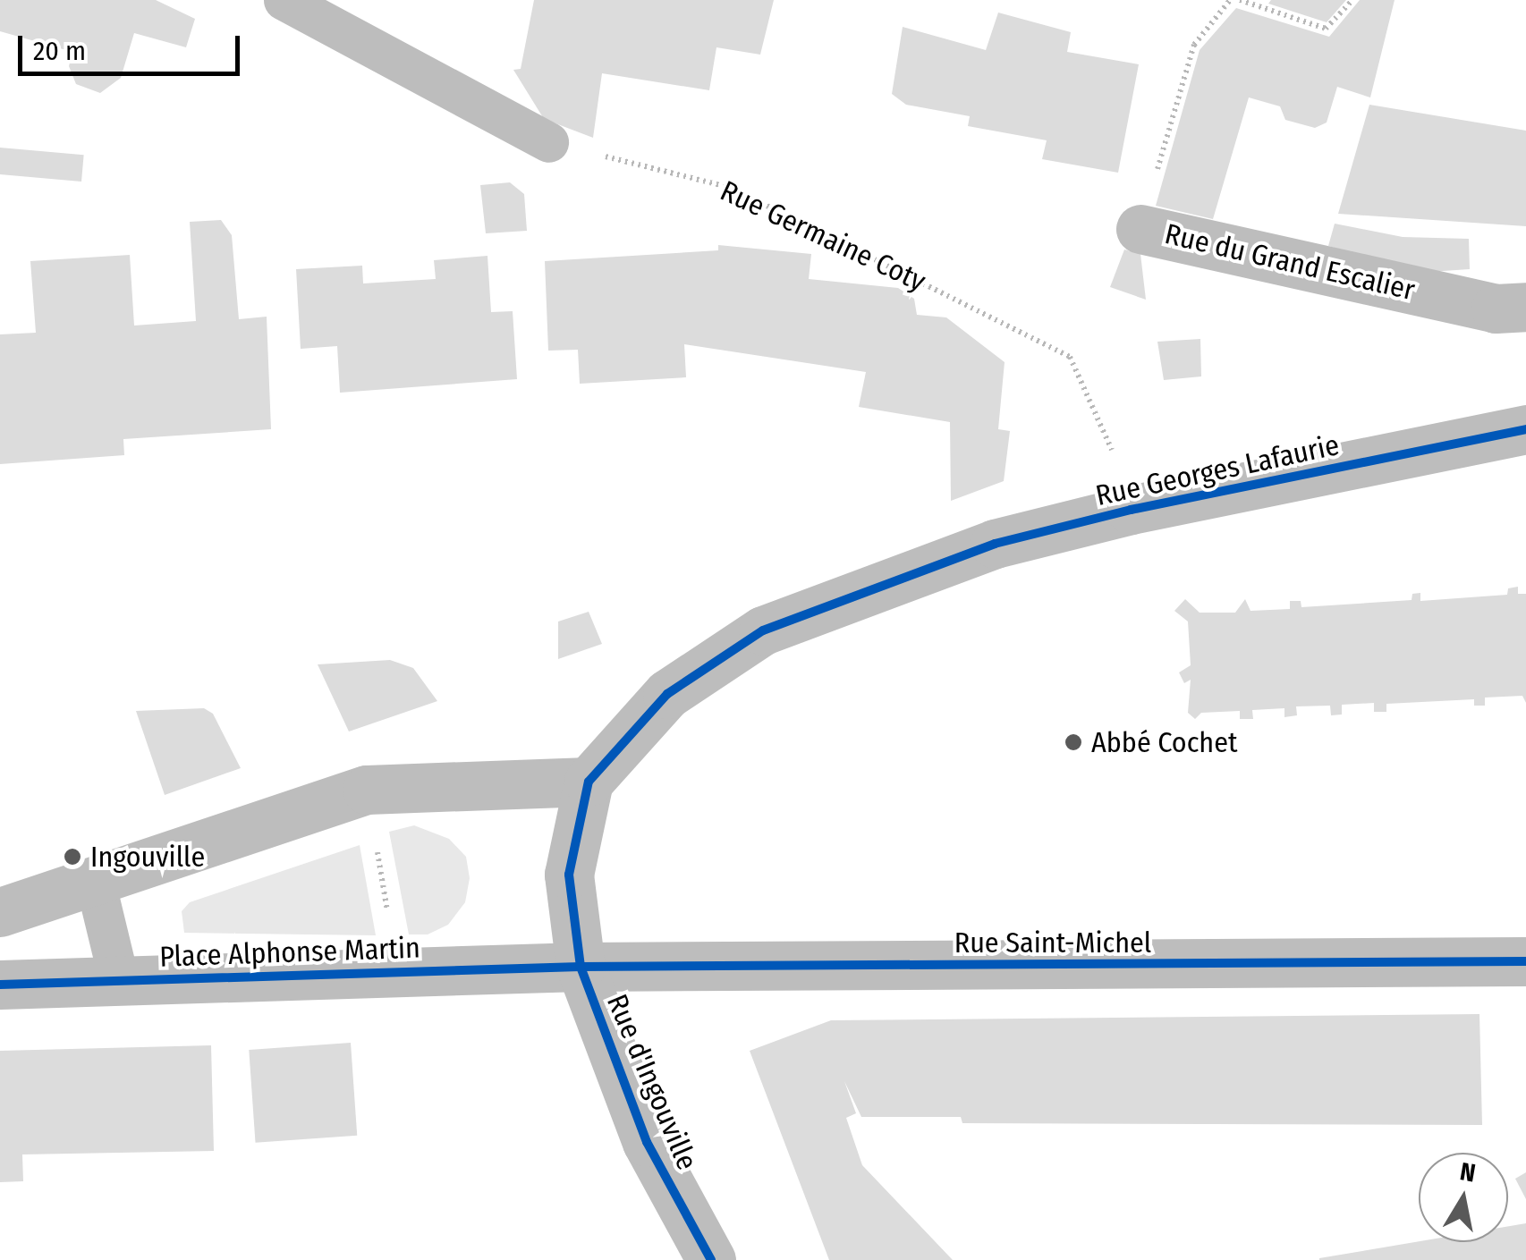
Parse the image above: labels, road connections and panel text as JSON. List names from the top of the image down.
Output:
{
  "streets": {
    "street": [
      "Rue du Grand Escalier",
      "Rue Georges Lafaurie",
      "Rue Saint-Michel",
      "Place Alphonse Martin",
      "Rue d'Ingouville"
    ],
    "path": ["Rue Germaine Coty"]
  },
  "crossings": [
    ["Rue Georges Lafaurie", "Rue Saint-Michel"],
    ["Rue Georges Lafaurie", "Place Alphonse Martin"],
    ["Rue Georges Lafaurie", "Rue d'Ingouville"],
    ["Rue Saint-Michel", "Place Alphonse Martin"],
    ["Rue Saint-Michel", "Rue d'Ingouville"],
    ["Place Alphonse Martin", "Rue d'Ingouville"]
  ],
  "places": ["Abbé Cochet", "Ingouville"],
  "scale_bar": "20 m",
  "north": "top"
}
